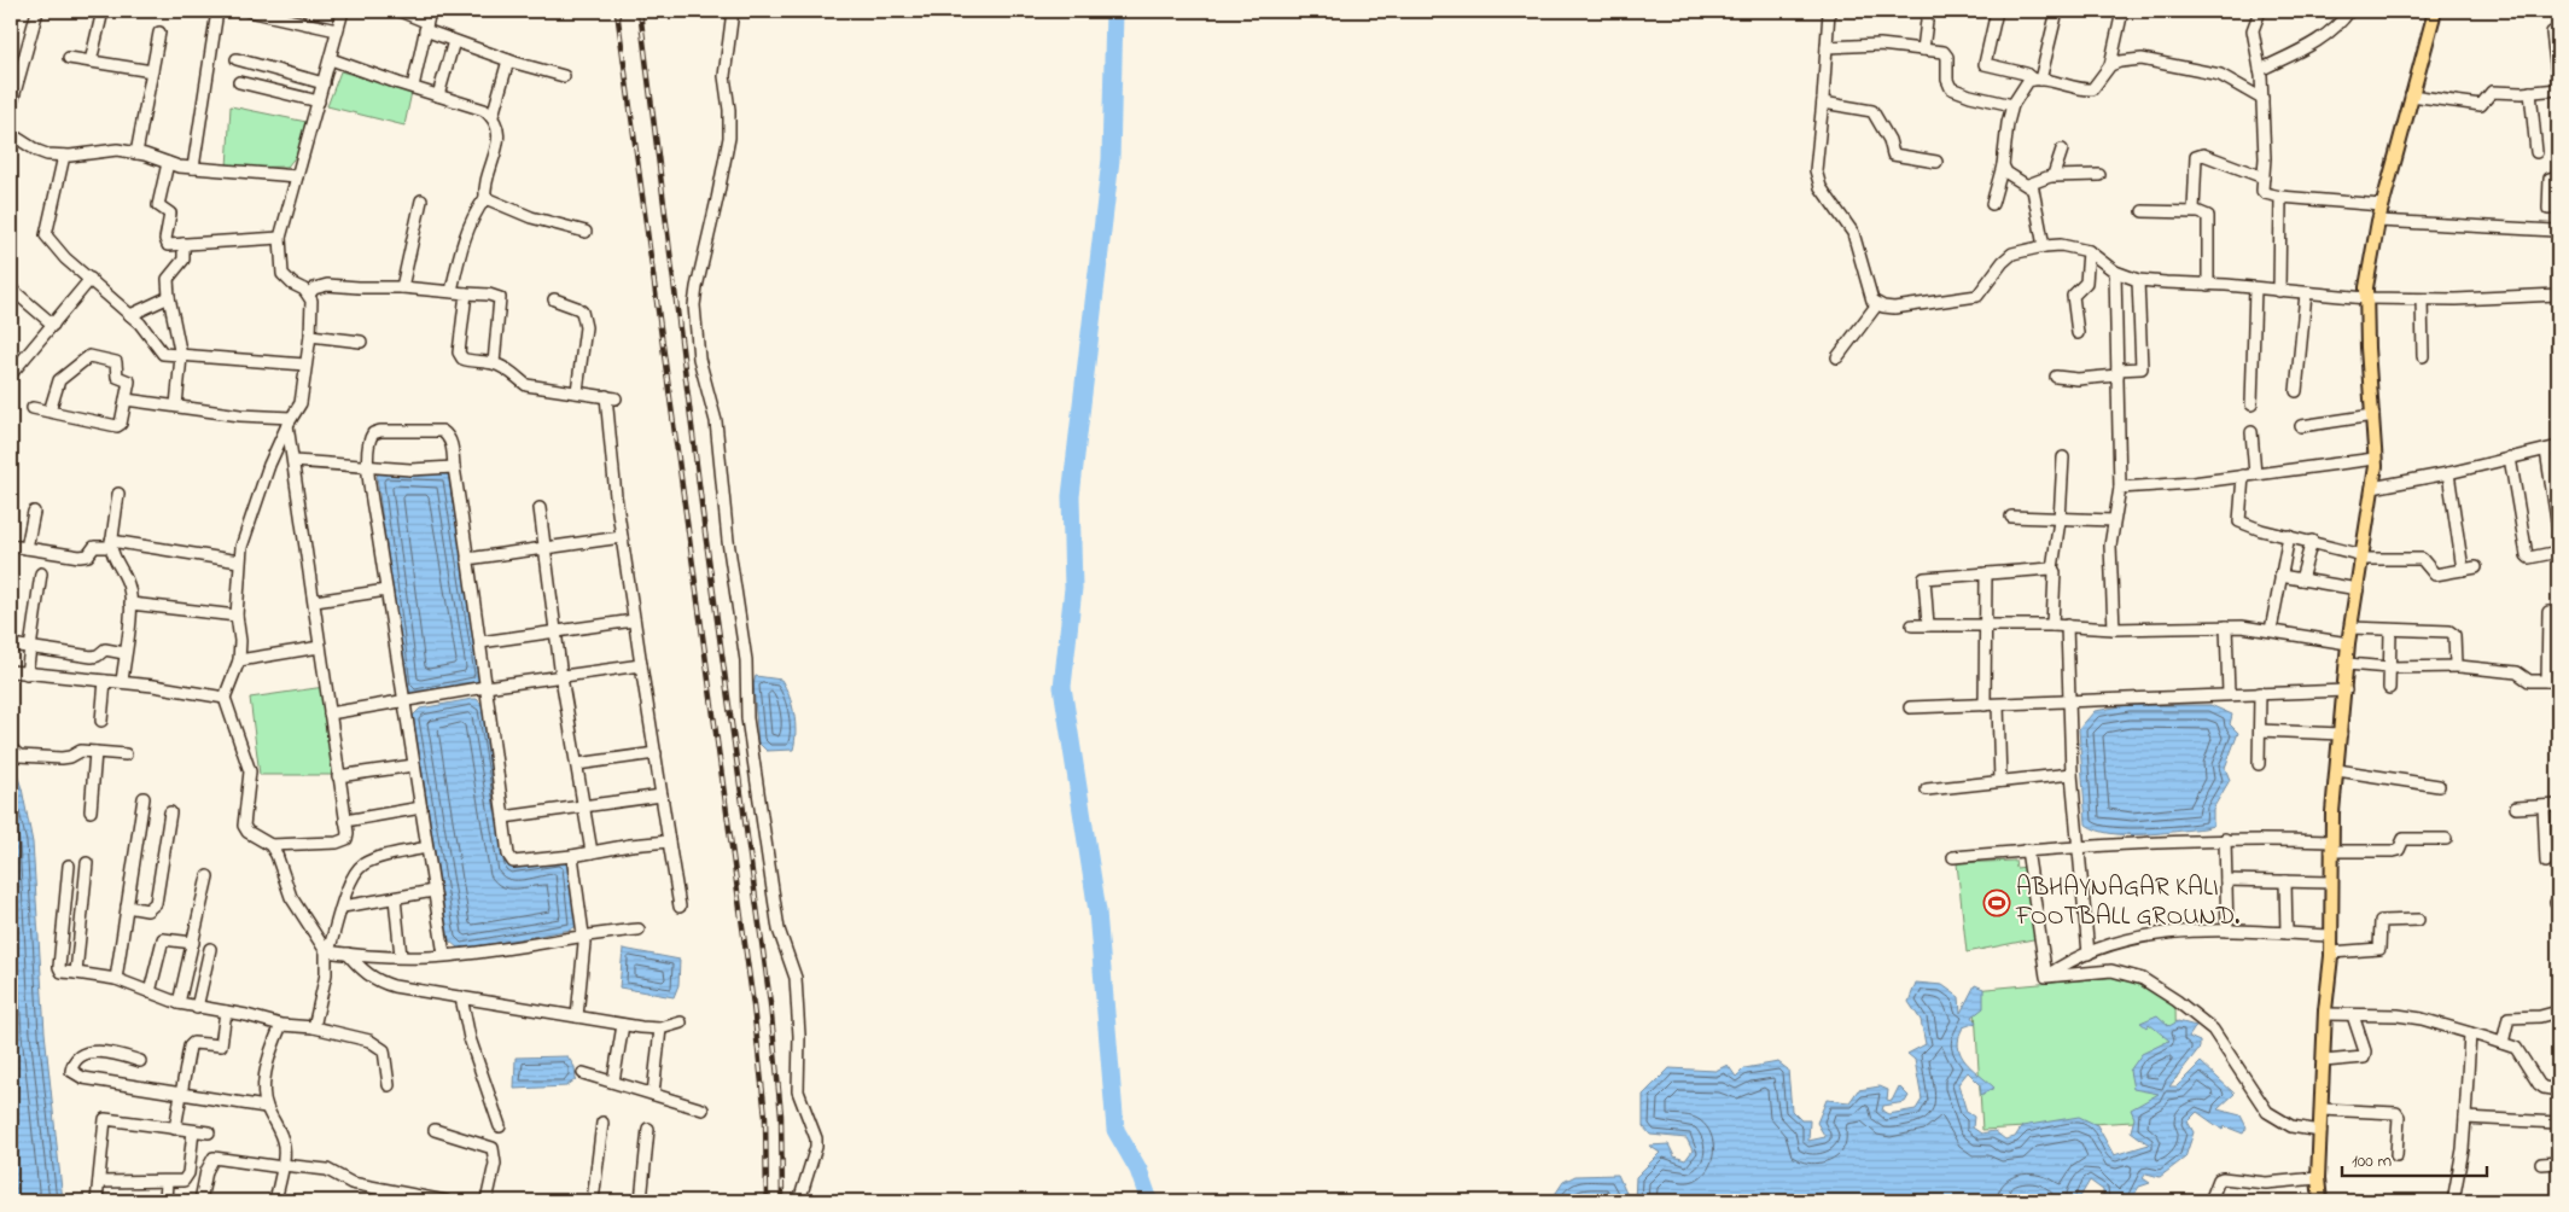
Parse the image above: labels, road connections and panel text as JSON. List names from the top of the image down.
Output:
{
  "places": {
    "sports": ["ABHAYNAGAR KALI FOOTBALL GROUND."]
  },
  "scale_bar": "100 m"
}
